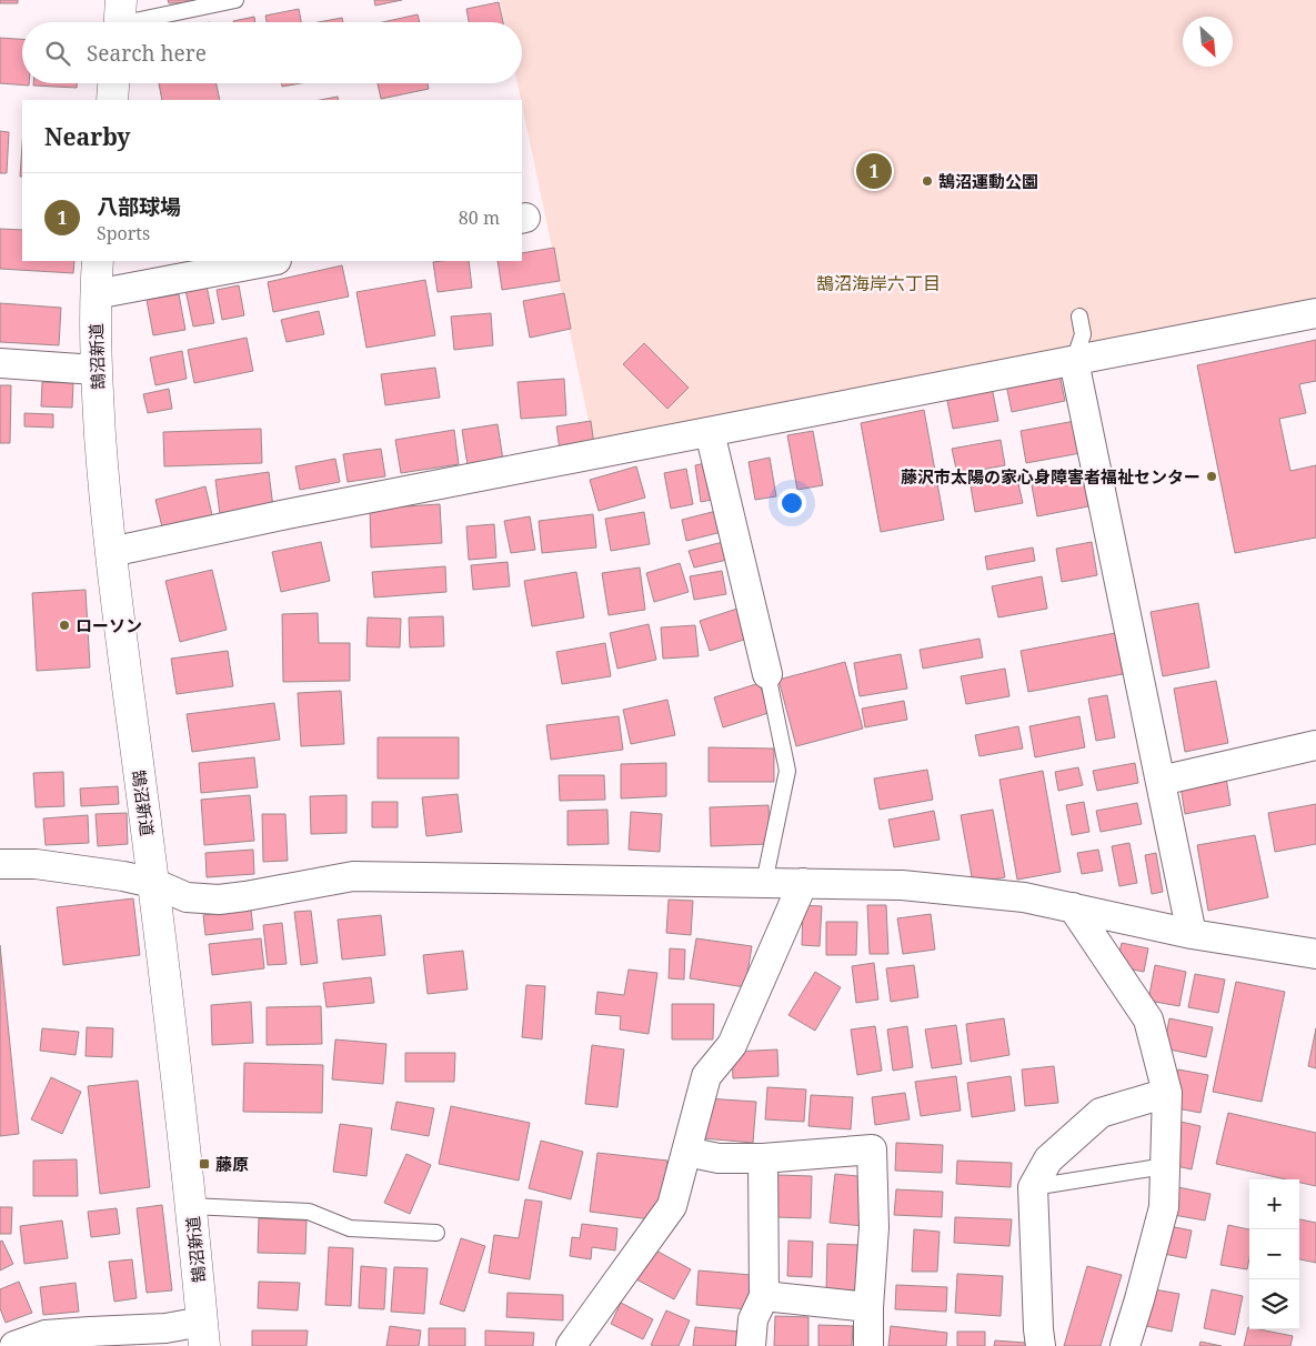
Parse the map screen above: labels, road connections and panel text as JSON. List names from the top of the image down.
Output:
{
  "streets": {
    "street": ["鵠沼新道"]
  },
  "districts": ["鵠沼海岸六丁目"],
  "places": {
    "other": ["鵠沼運動公園", "藤沢市太陽の家心身障害者福祉センター", "ローソン"],
    "transit": ["藤原"]
  },
  "north": "bottom right",
  "page": {
    "search": "Search here",
    "heading": "Nearby",
    "pins": "1",
    "list": [
      {
        "mark": "1",
        "name": "八部球場",
        "note": "Sports",
        "value": "80 m"
      }
    ],
    "map_buttons": ["+", "−"]
  }
}
